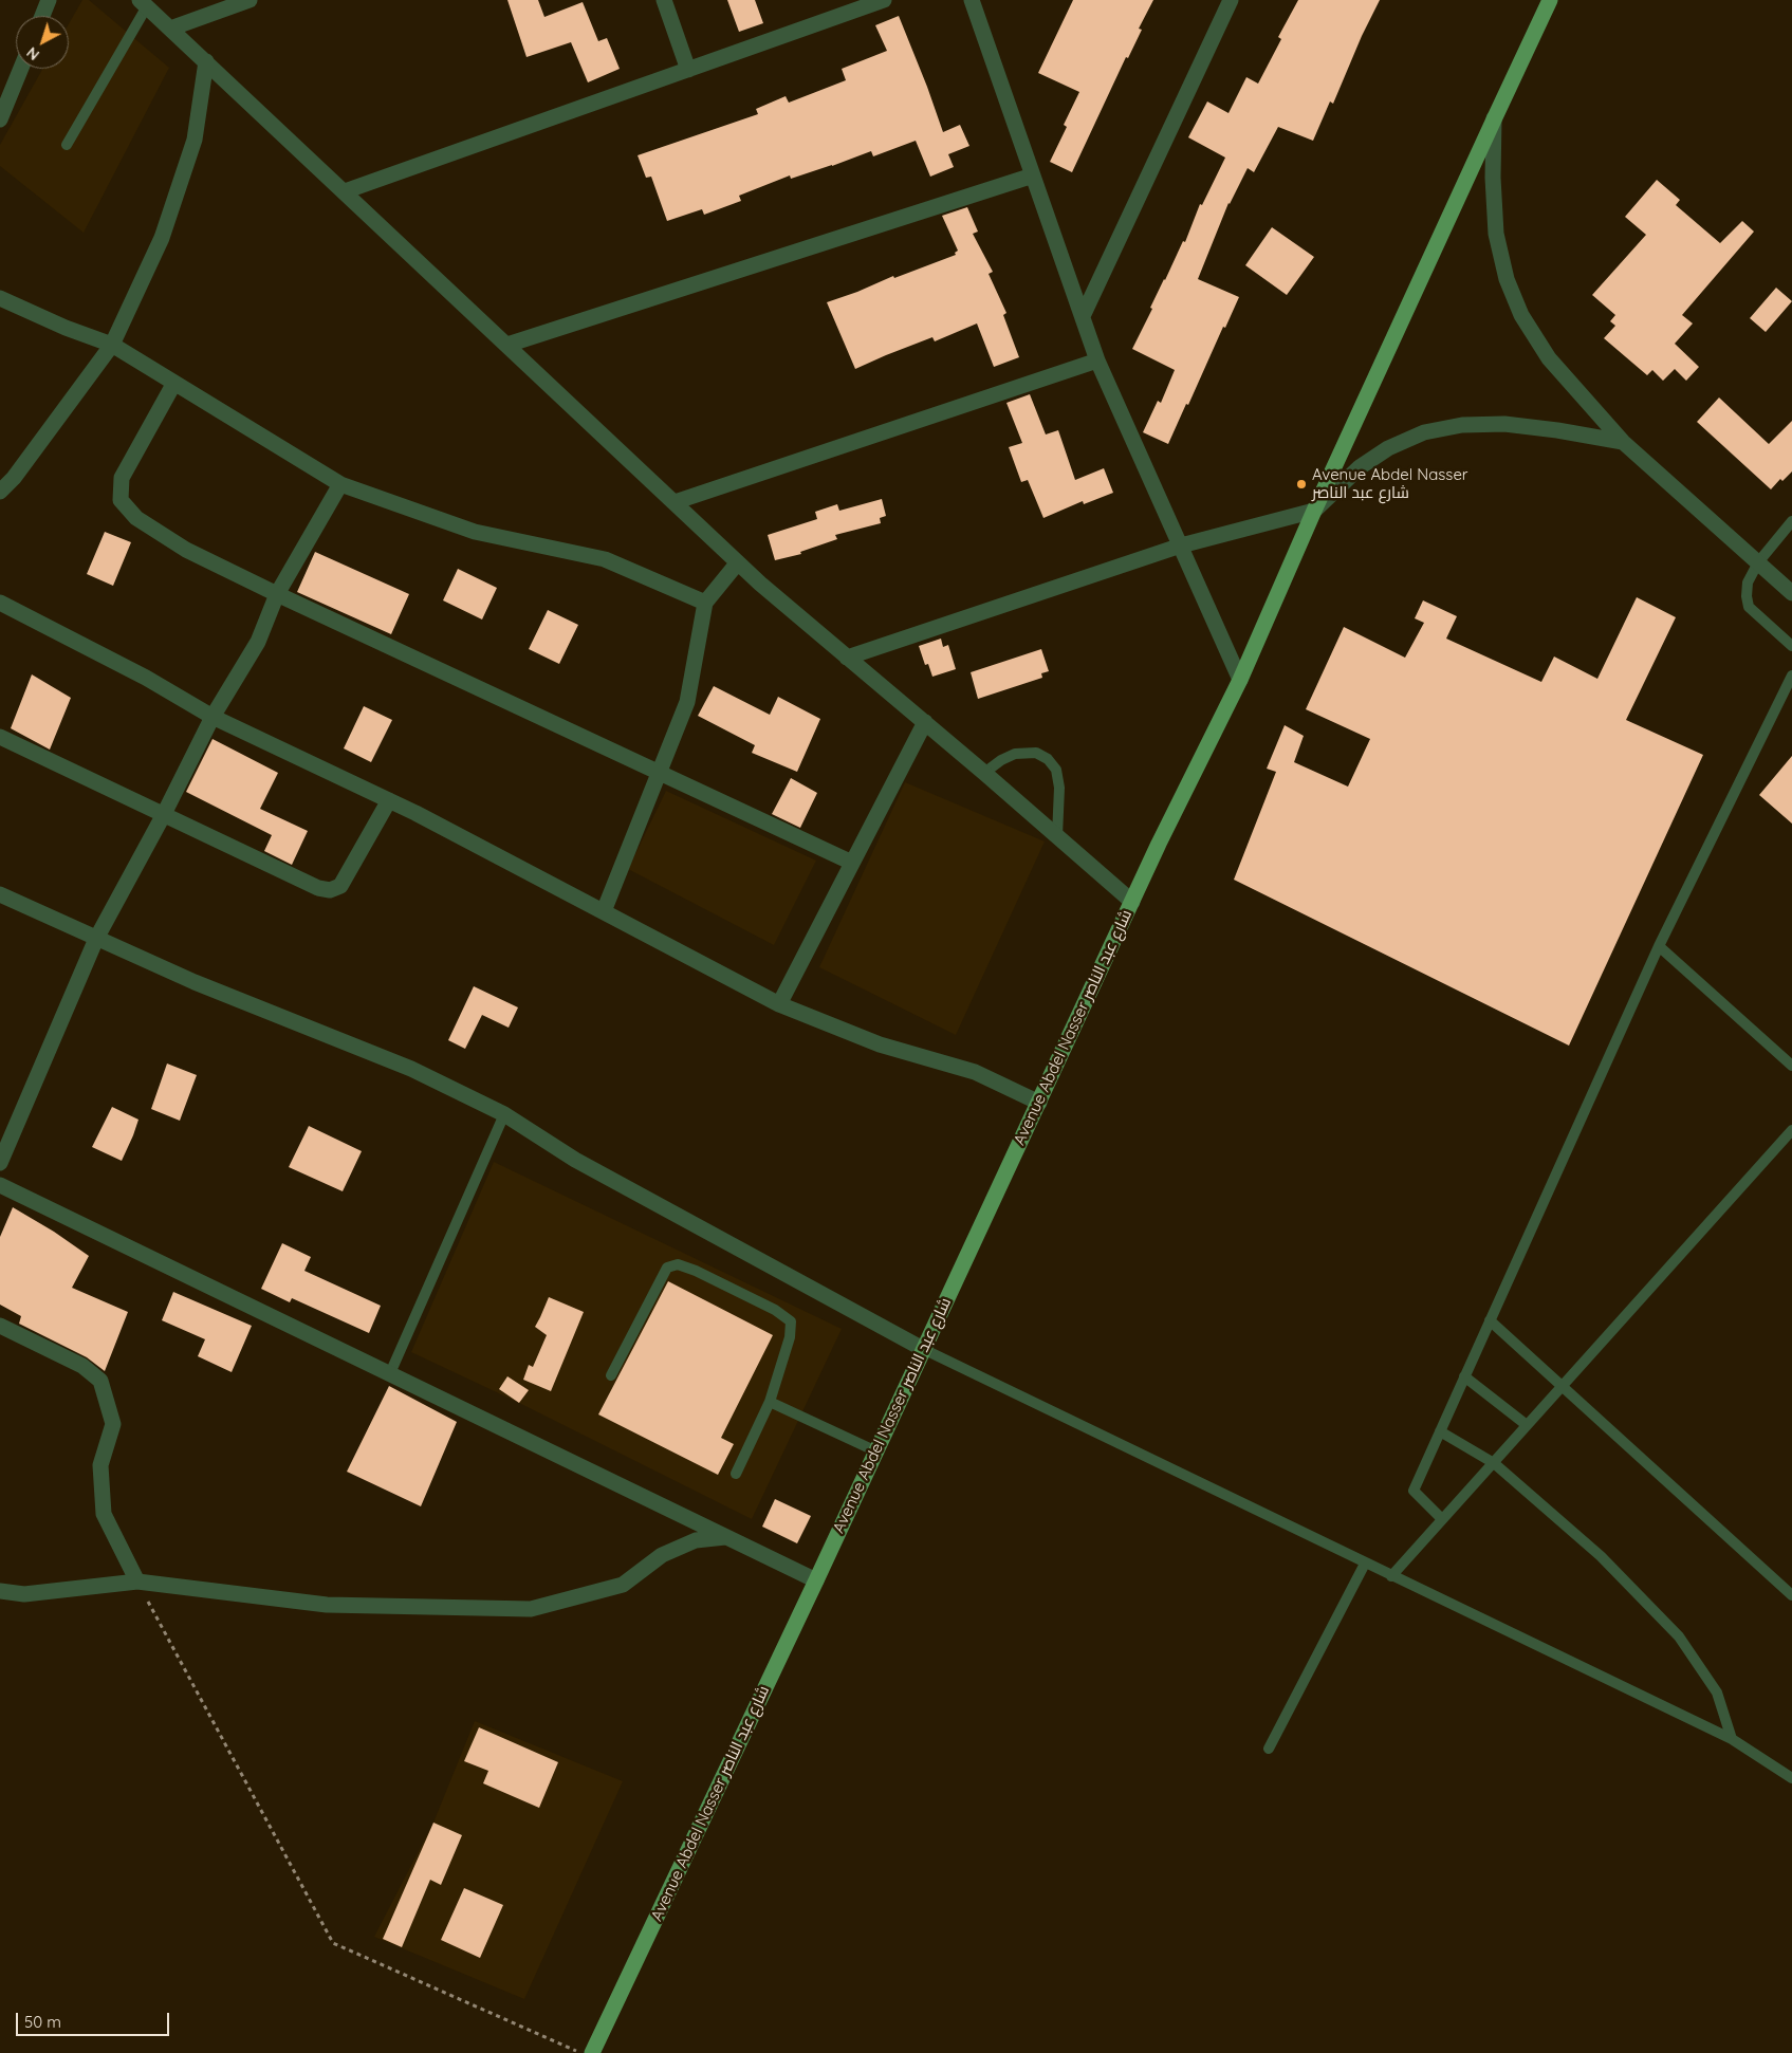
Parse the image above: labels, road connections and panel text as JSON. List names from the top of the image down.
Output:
{
  "streets": {
    "main road": ["Avenue Abdel Nasser شارع عبد الناصر"]
  },
  "places": ["Avenue Abdel Nasser شارع عبد الناصر"],
  "scale_bar": "50 m",
  "north": "bottom left"
}
